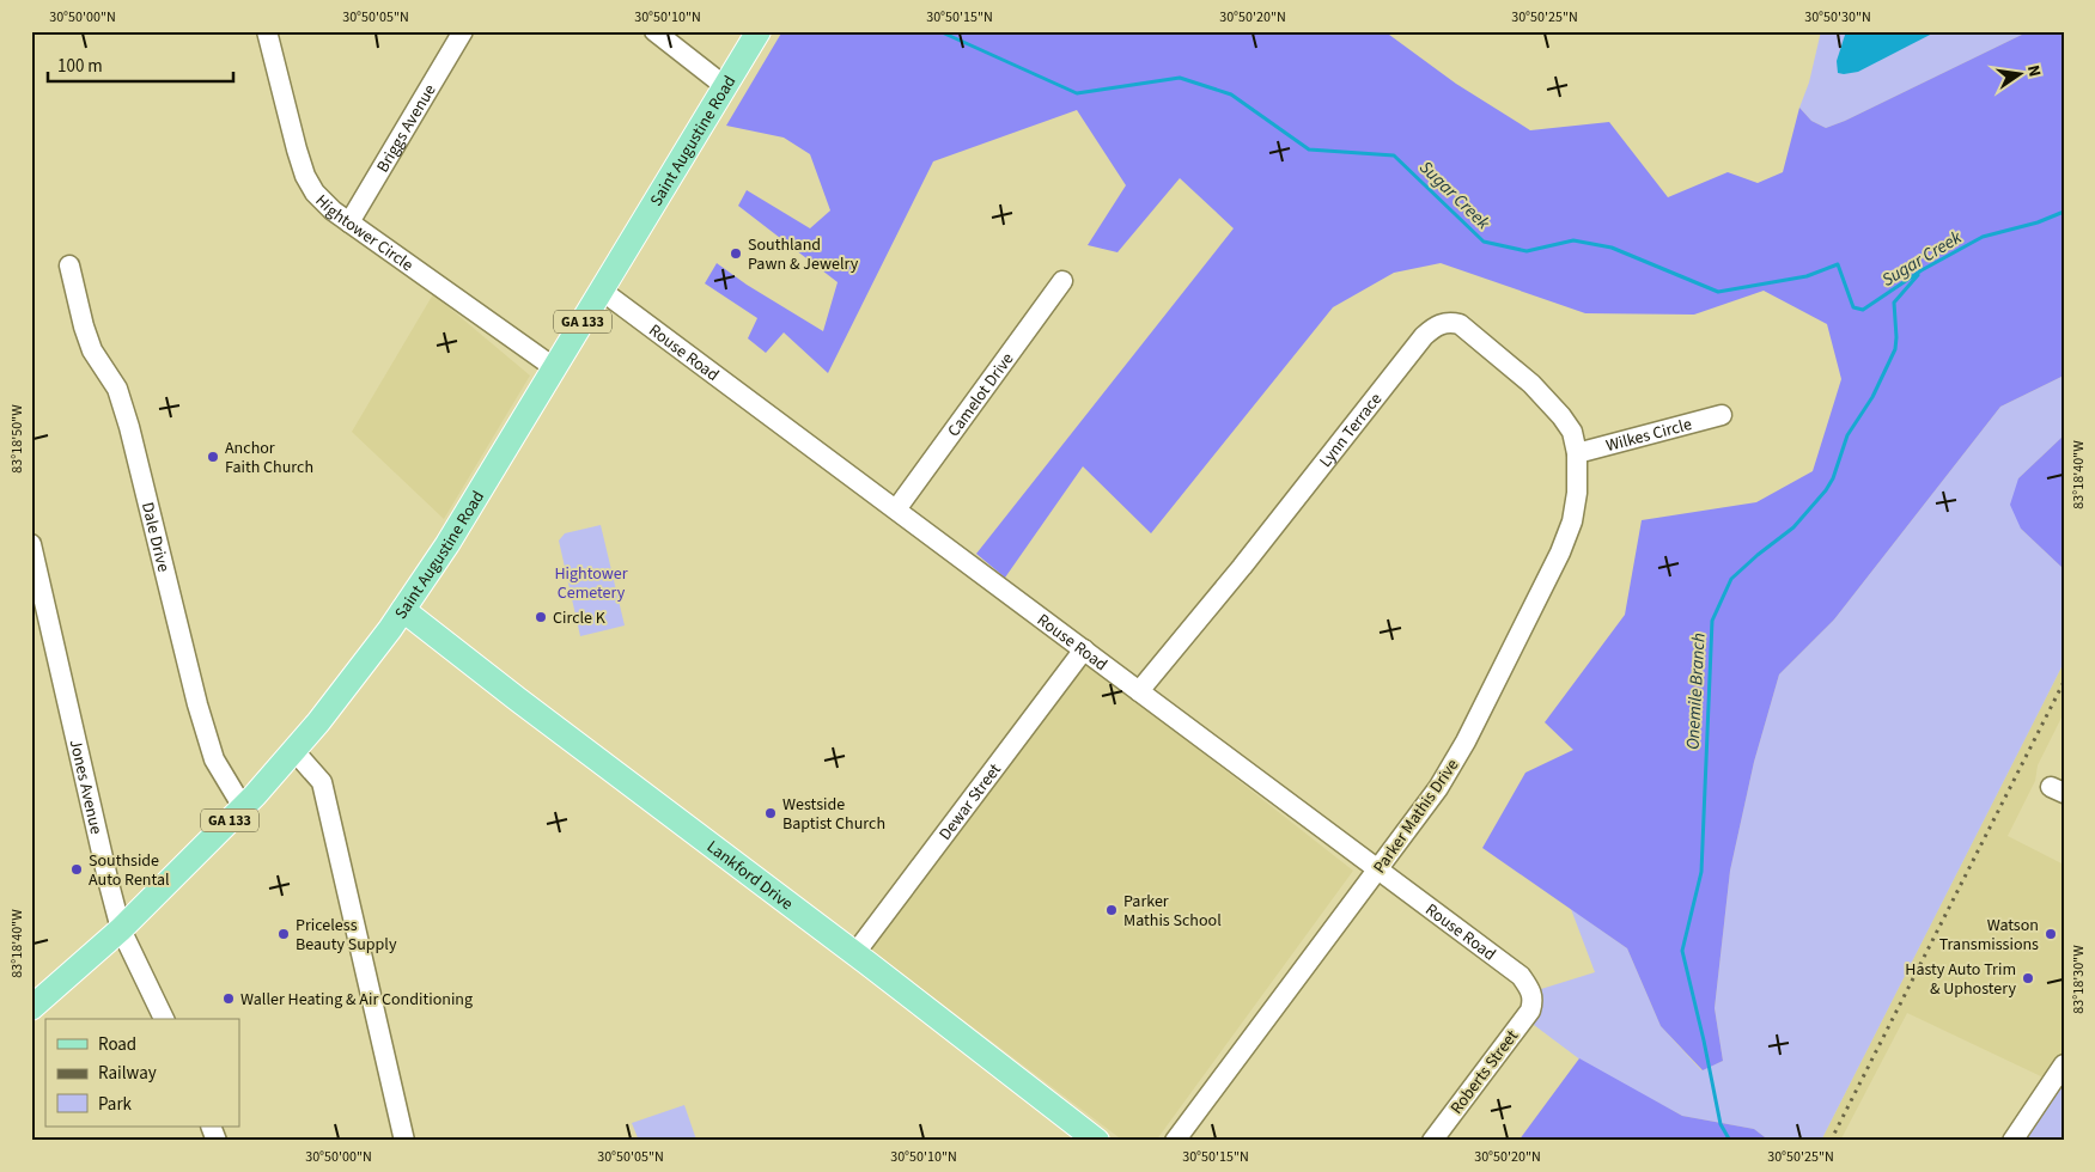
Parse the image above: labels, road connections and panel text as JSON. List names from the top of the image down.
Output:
{
  "streets": {
    "main road": ["Saint Augustine Road", "GA 133", "Lankford Drive"],
    "street": [
      "Briggs Avenue",
      "Hightower Circle",
      "Rouse Road",
      "Camelot Drive",
      "Lynn Terrace",
      "Wilkes Circle",
      "Dale Drive",
      "Jones Avenue",
      "Dewar Street",
      "Parker Mathis Drive",
      "Roberts Street"
    ]
  },
  "crossings": [
    ["Briggs Avenue", "Hightower Circle"],
    ["Saint Augustine Road", "Hightower Circle"],
    ["Saint Augustine Road", "Rouse Road"],
    ["Saint Augustine Road", "Dale Drive"],
    ["Saint Augustine Road", "Jones Avenue"],
    ["Saint Augustine Road", "Lankford Drive"],
    ["Rouse Road", "Camelot Drive"],
    ["Rouse Road", "Lynn Terrace"],
    ["Rouse Road", "Dewar Street"],
    ["Rouse Road", "Parker Mathis Drive"],
    ["Rouse Road", "Roberts Street"],
    ["Lynn Terrace", "Wilkes Circle"],
    ["Lynn Terrace", "Parker Mathis Drive"],
    ["Wilkes Circle", "Parker Mathis Drive"],
    ["Dewar Street", "Lankford Drive"]
  ],
  "water": ["Sugar Creek", "Onemile Branch"],
  "parks": ["Hightower Cemetery"],
  "places": [
    "Southland Pawn & Jewelry",
    "Anchor Faith Church",
    "Circle K",
    "Westside Baptist Church",
    "Southside Auto Rental",
    "Parker Mathis School",
    "Priceless Beauty Supply",
    "Watson Transmissions",
    "Hasty Auto Trim & Uphostery",
    "Waller Heating & Air Conditioning"
  ],
  "legend": ["Road", "Railway", "Park"],
  "scale_bar": "100 m",
  "north": "right",
  "coordinates": [
    "30°50'00\"N",
    "30°50'05\"N",
    "30°50'10\"N",
    "30°50'15\"N",
    "30°50'20\"N",
    "30°50'25\"N",
    "30°50'30\"N",
    "83°18'50\"W",
    "83°18'40\"W",
    "83°18'30\"W"
  ]
}
